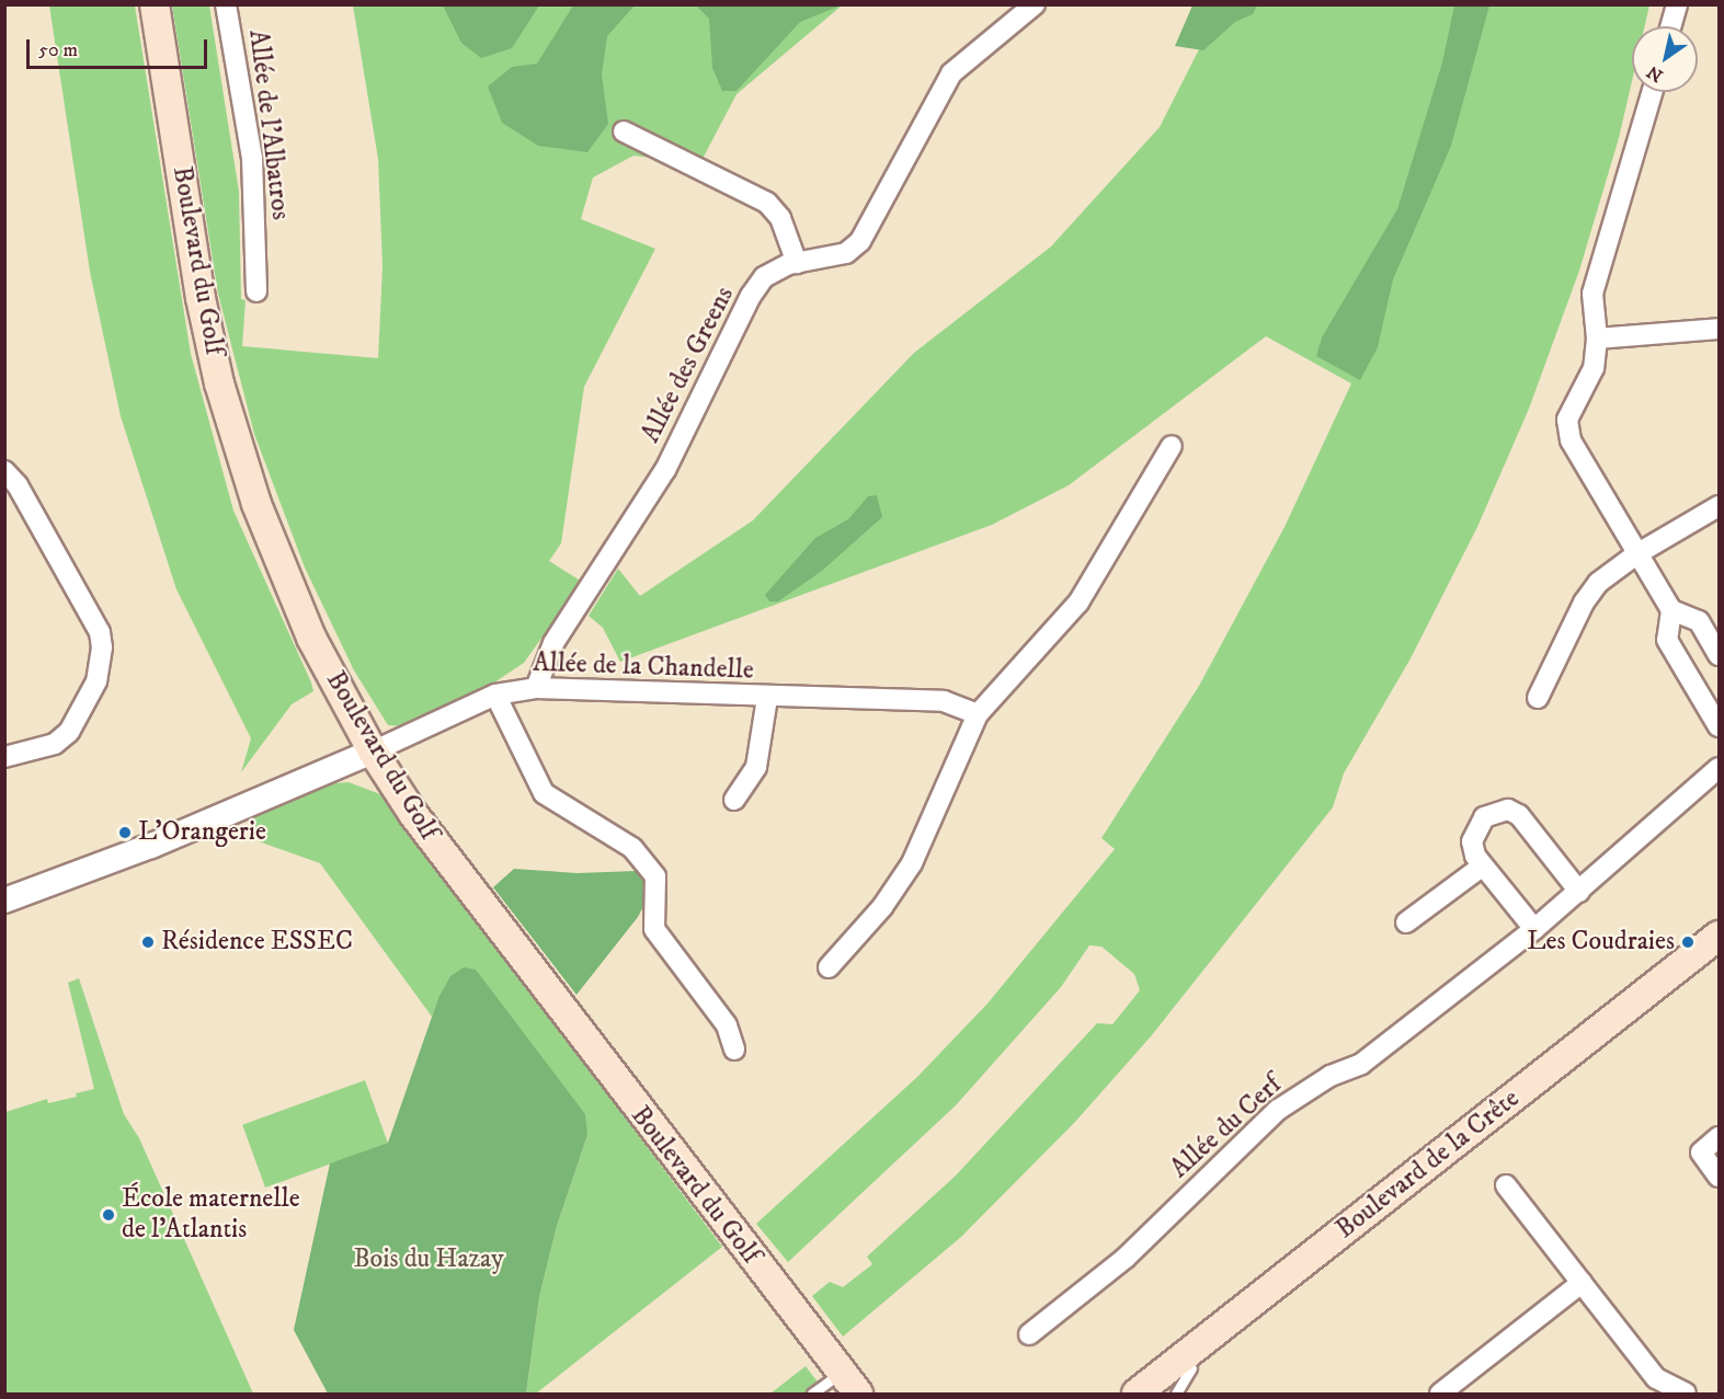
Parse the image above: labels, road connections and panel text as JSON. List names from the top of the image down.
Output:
{
  "streets": {
    "main road": ["Boulevard du Golf", "Boulevard de la Crête"],
    "street": [
      "Allée de l'Albatros",
      "Allée des Greens",
      "Allée de la Chandelle",
      "Allée du Cerf"
    ]
  },
  "crossings": [
    ["Boulevard du Golf", "Allée de la Chandelle"],
    ["Allée des Greens", "Allée de la Chandelle"]
  ],
  "parks": ["Bois du Hazay"],
  "places": [
    "L'Orangerie",
    "Résidence ESSEC",
    "Les Coudraies",
    "École maternelle de l'Atlantis"
  ],
  "scale_bar": "50 m",
  "north": "bottom left"
}
